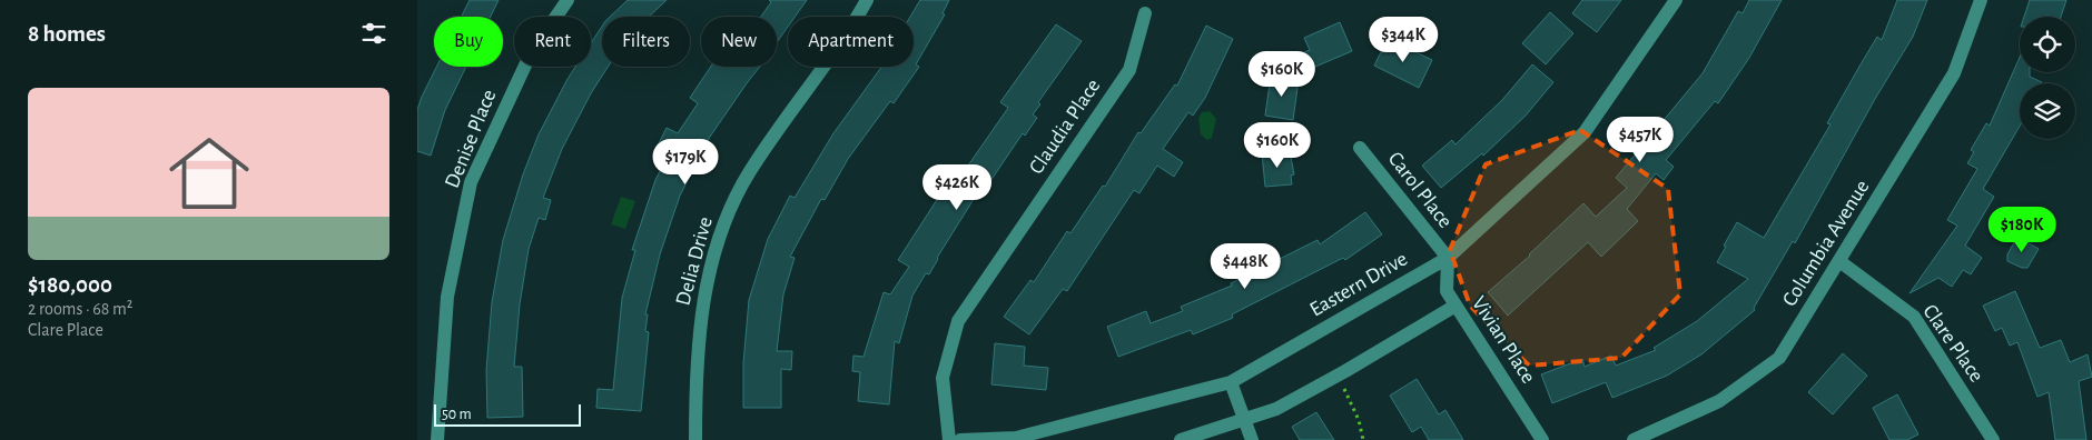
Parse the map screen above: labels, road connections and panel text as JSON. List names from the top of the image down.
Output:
{
  "streets": {
    "street": [
      "Claudia Place",
      "Denise Place",
      "Carol Place",
      "Columbia Avenue",
      "Delia Drive",
      "Eastern Drive",
      "Vivian Place",
      "Clare Place"
    ]
  },
  "crossings": [
    ["Carol Place", "Eastern Drive"],
    ["Carol Place", "Vivian Place"],
    ["Columbia Avenue", "Clare Place"],
    ["Eastern Drive", "Vivian Place"]
  ],
  "scale_bar": "50 m",
  "page": {
    "heading": "8 homes",
    "price": [
      "$344K",
      "$160K",
      "$457K",
      "$160K",
      "$179K",
      "$426K",
      "$180K",
      "$448K"
    ],
    "chip": [
      "Buy",
      "Rent",
      "Filters",
      "New",
      "Apartment"
    ],
    "list": [
      {
        "name": "$180,000",
        "note": "2 rooms · 68 m² · Clare Place"
      }
    ],
    "scale": "50 m"
  }
}
